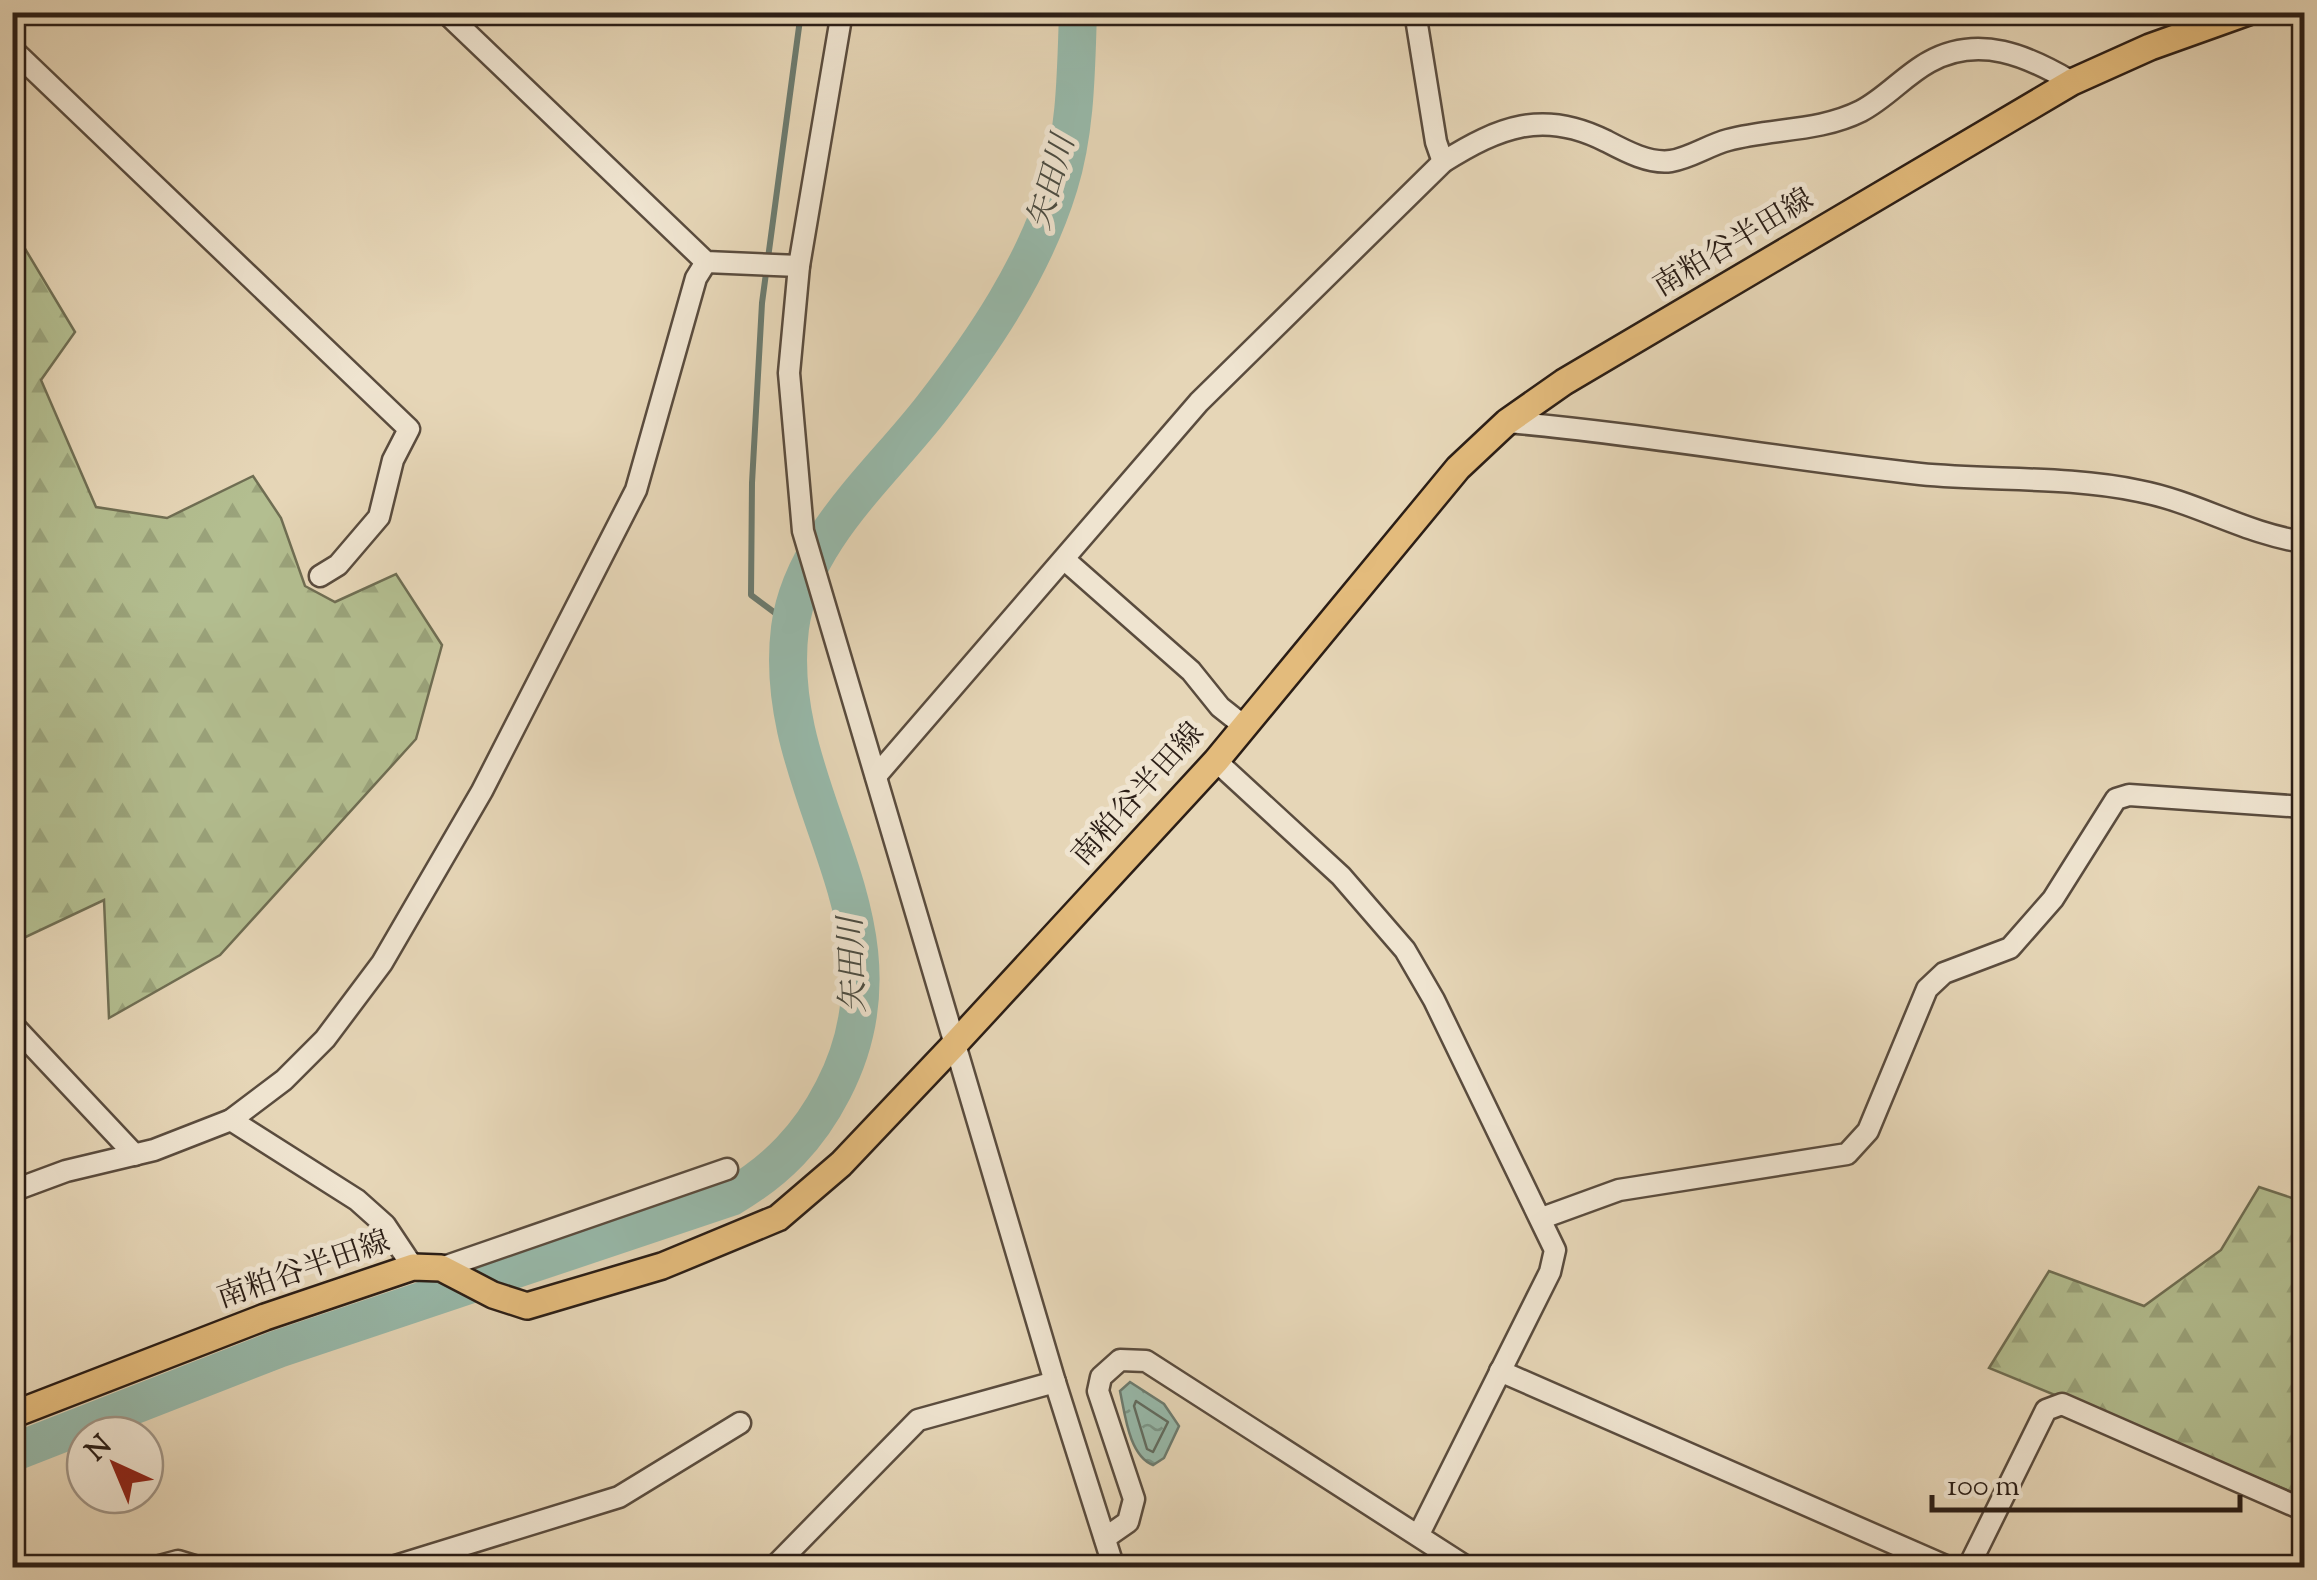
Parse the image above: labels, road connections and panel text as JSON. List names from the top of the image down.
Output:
{
  "streets": {
    "main road": ["南粕谷半田線"]
  },
  "water": ["矢田川"],
  "scale_bar": "100 m",
  "north": "top left"
}
